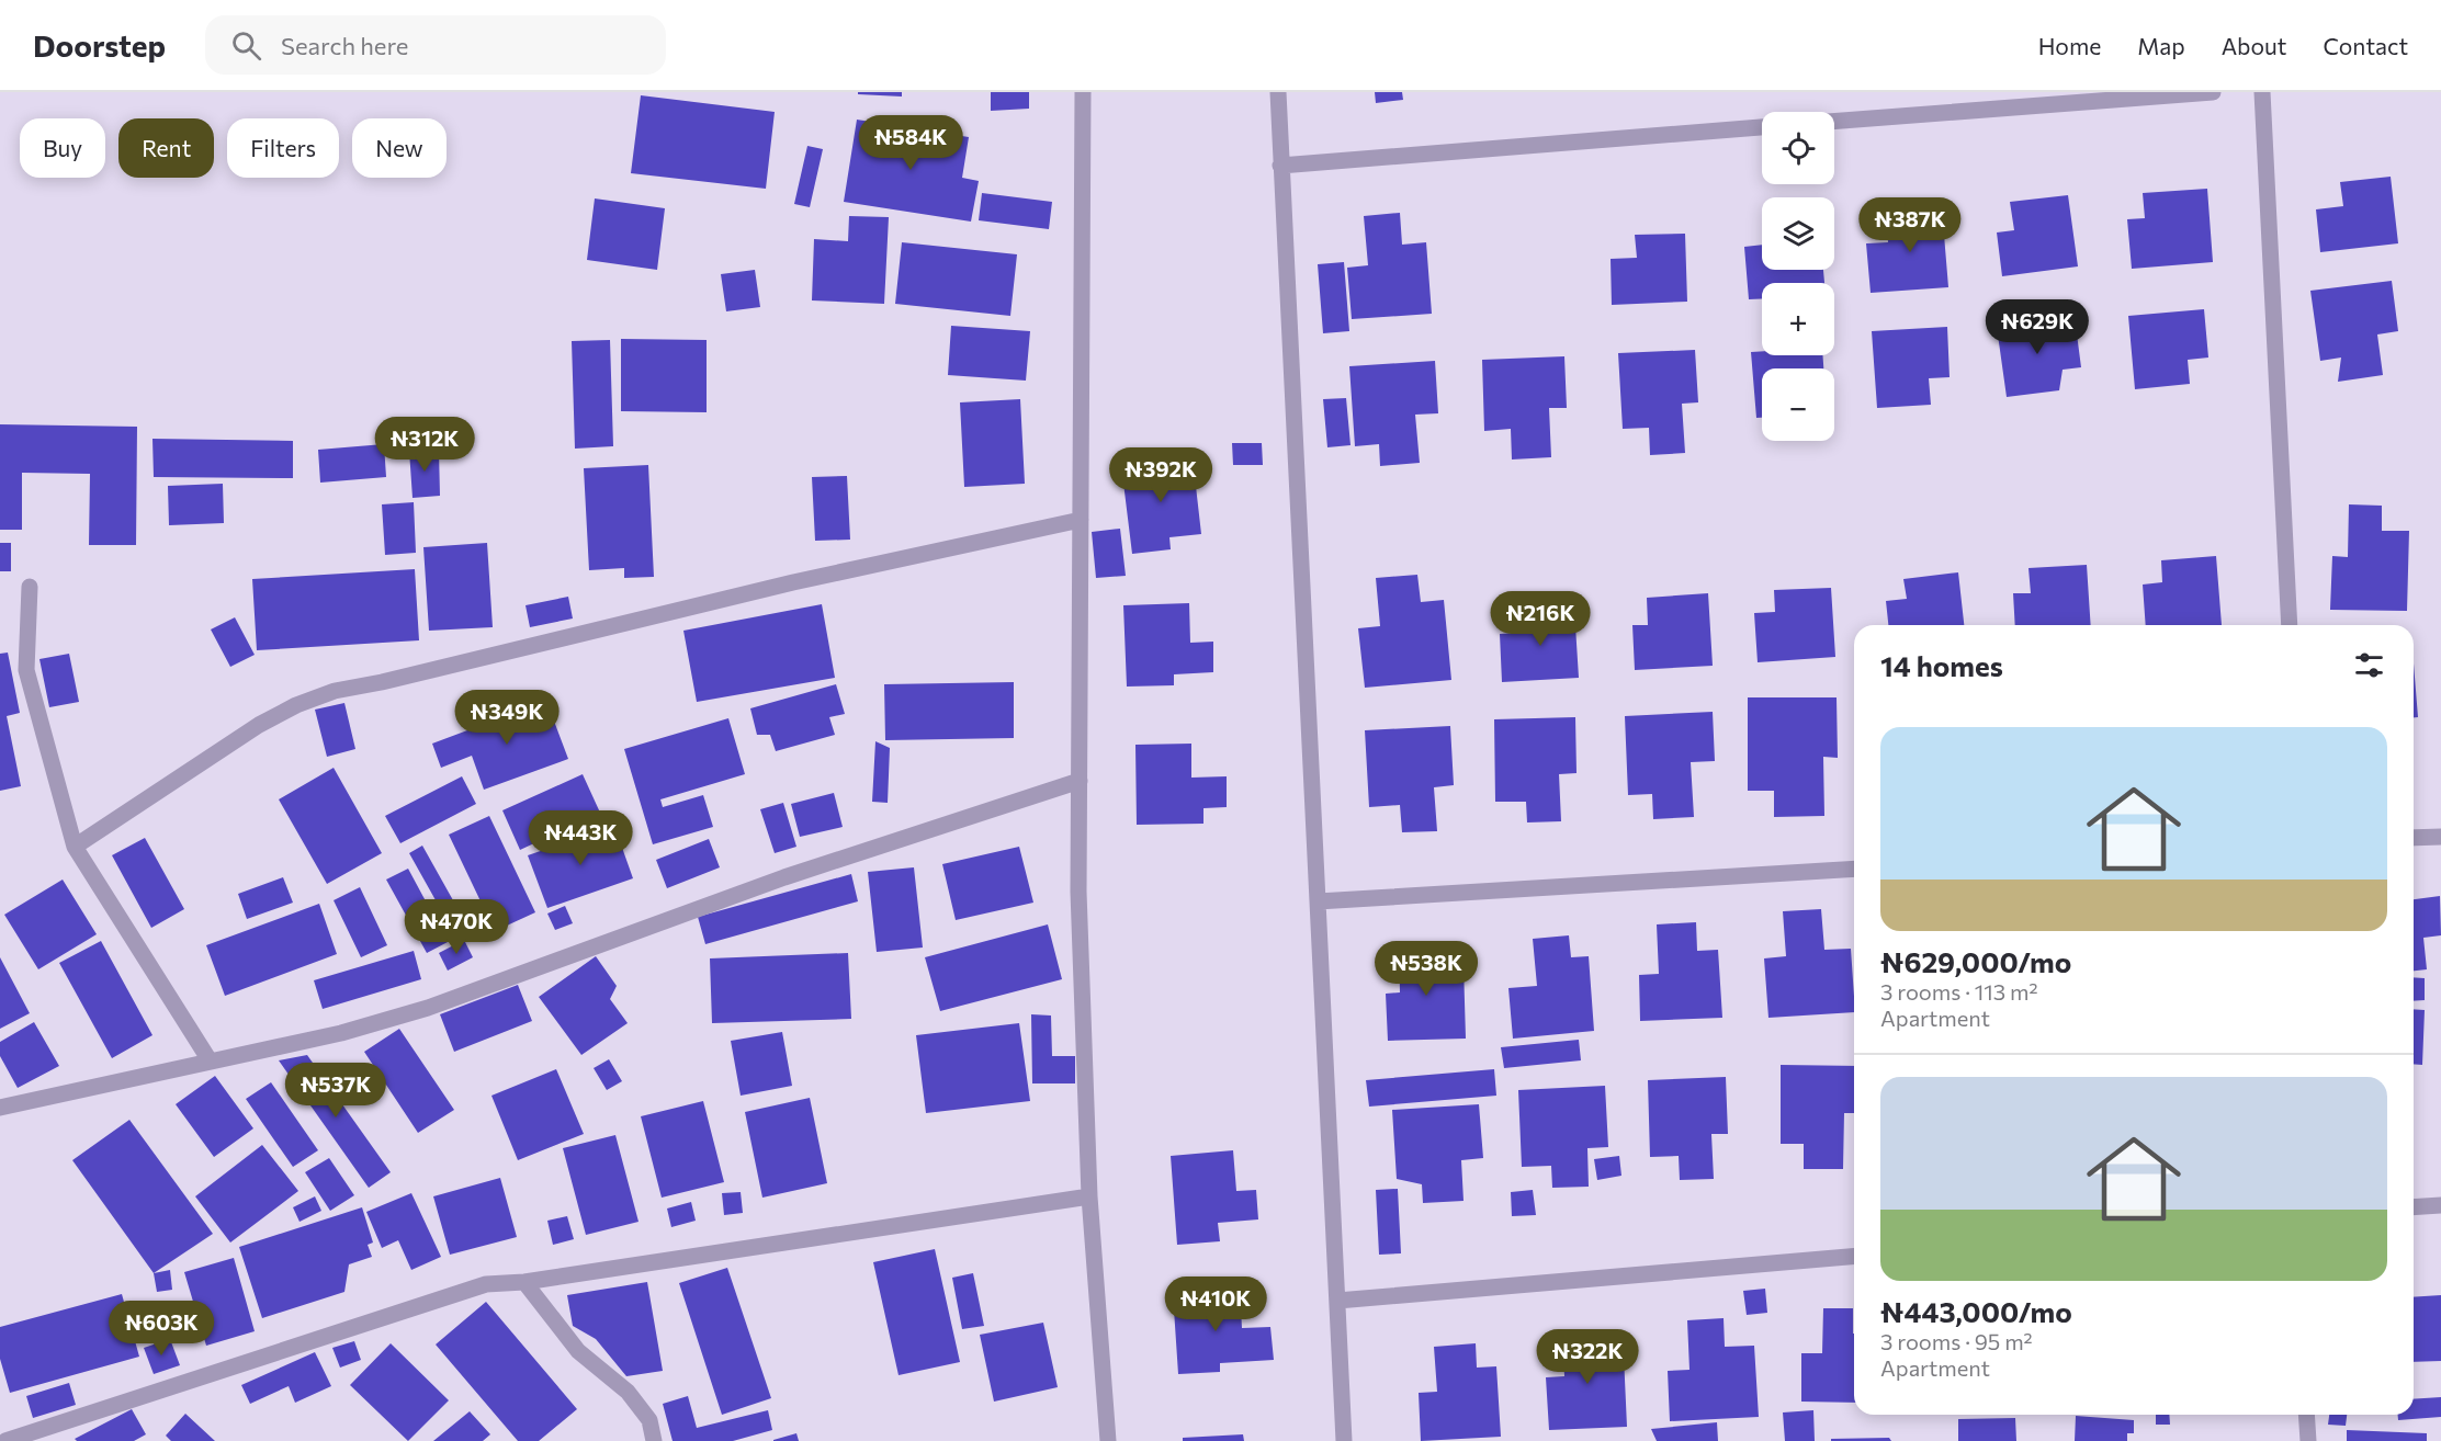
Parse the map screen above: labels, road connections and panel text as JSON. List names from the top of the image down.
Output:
{
  "page": {
    "header": "Doorstep",
    "search": "Search here",
    "nav": [
      "Home",
      "Map",
      "About",
      "Contact"
    ],
    "map_buttons": ["+", "−"],
    "price": [
      "₦584K",
      "₦387K",
      "₦629K",
      "₦312K",
      "₦392K",
      "₦216K",
      "₦349K",
      "₦443K",
      "₦470K",
      "₦538K",
      "₦537K",
      "₦410K",
      "₦603K",
      "₦322K"
    ],
    "chip": [
      "Buy",
      "Rent",
      "Filters",
      "New"
    ],
    "heading": "14 homes",
    "list": [
      {
        "name": "₦629,000/mo",
        "note": "3 rooms · 113 m² · Apartment"
      },
      {
        "name": "₦443,000/mo",
        "note": "3 rooms · 95 m² · Apartment"
      }
    ]
  }
}
